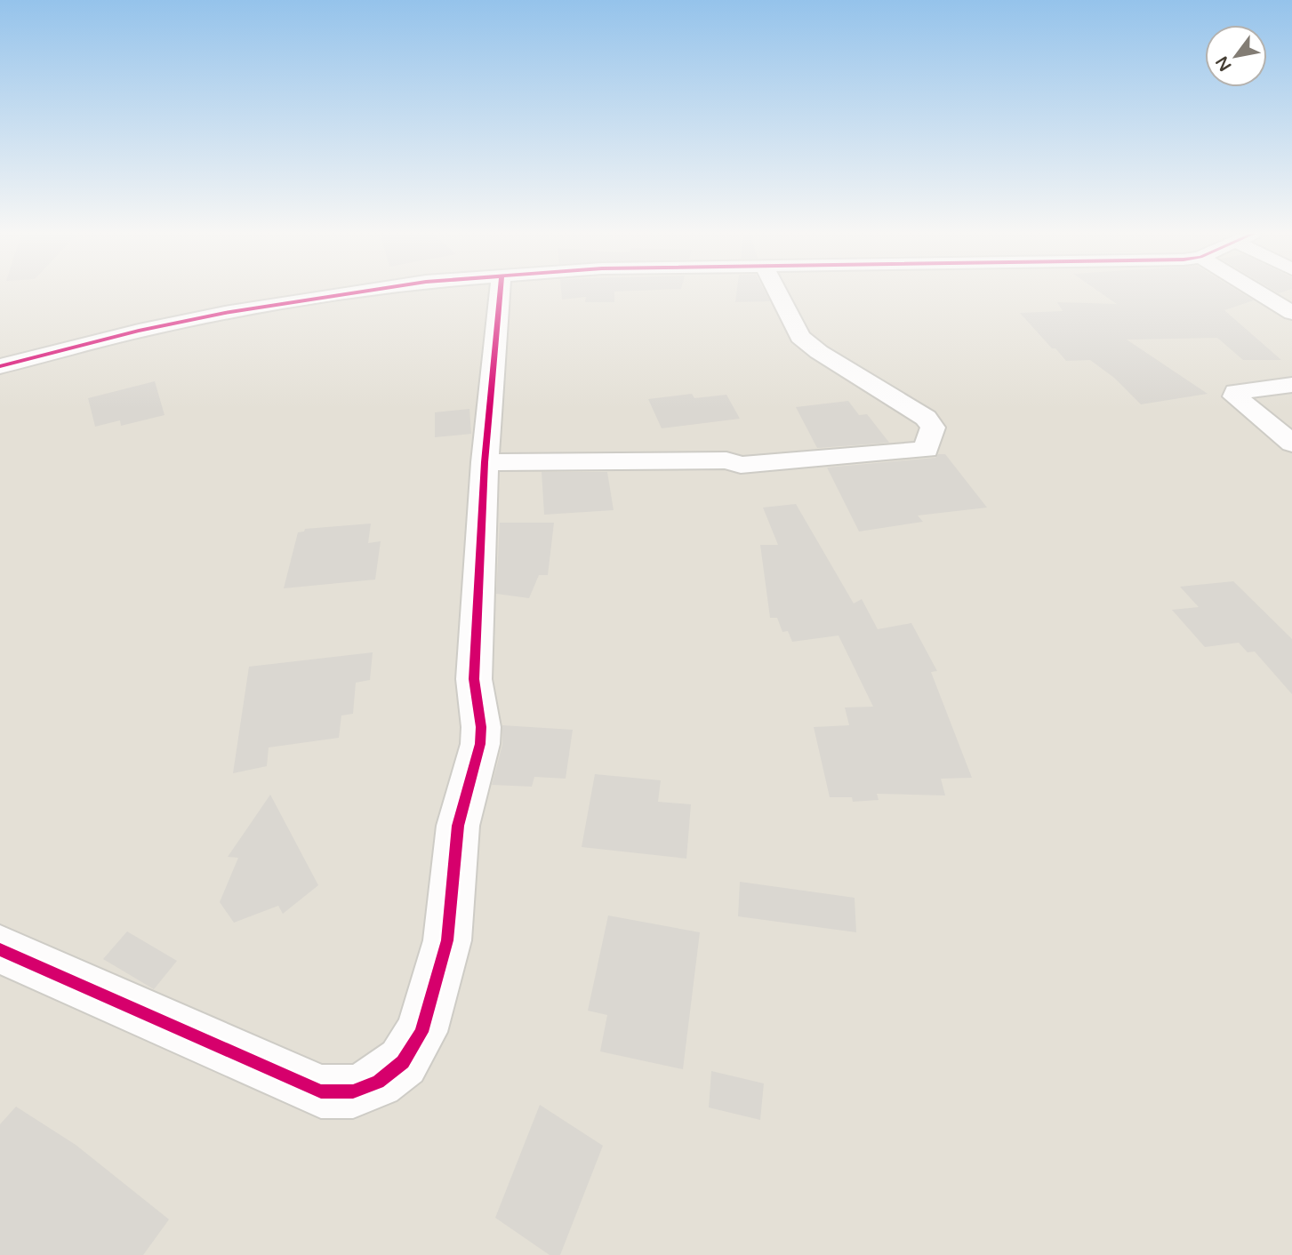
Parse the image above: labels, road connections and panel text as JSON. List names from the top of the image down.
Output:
{
  "north": "bottom left"
}
